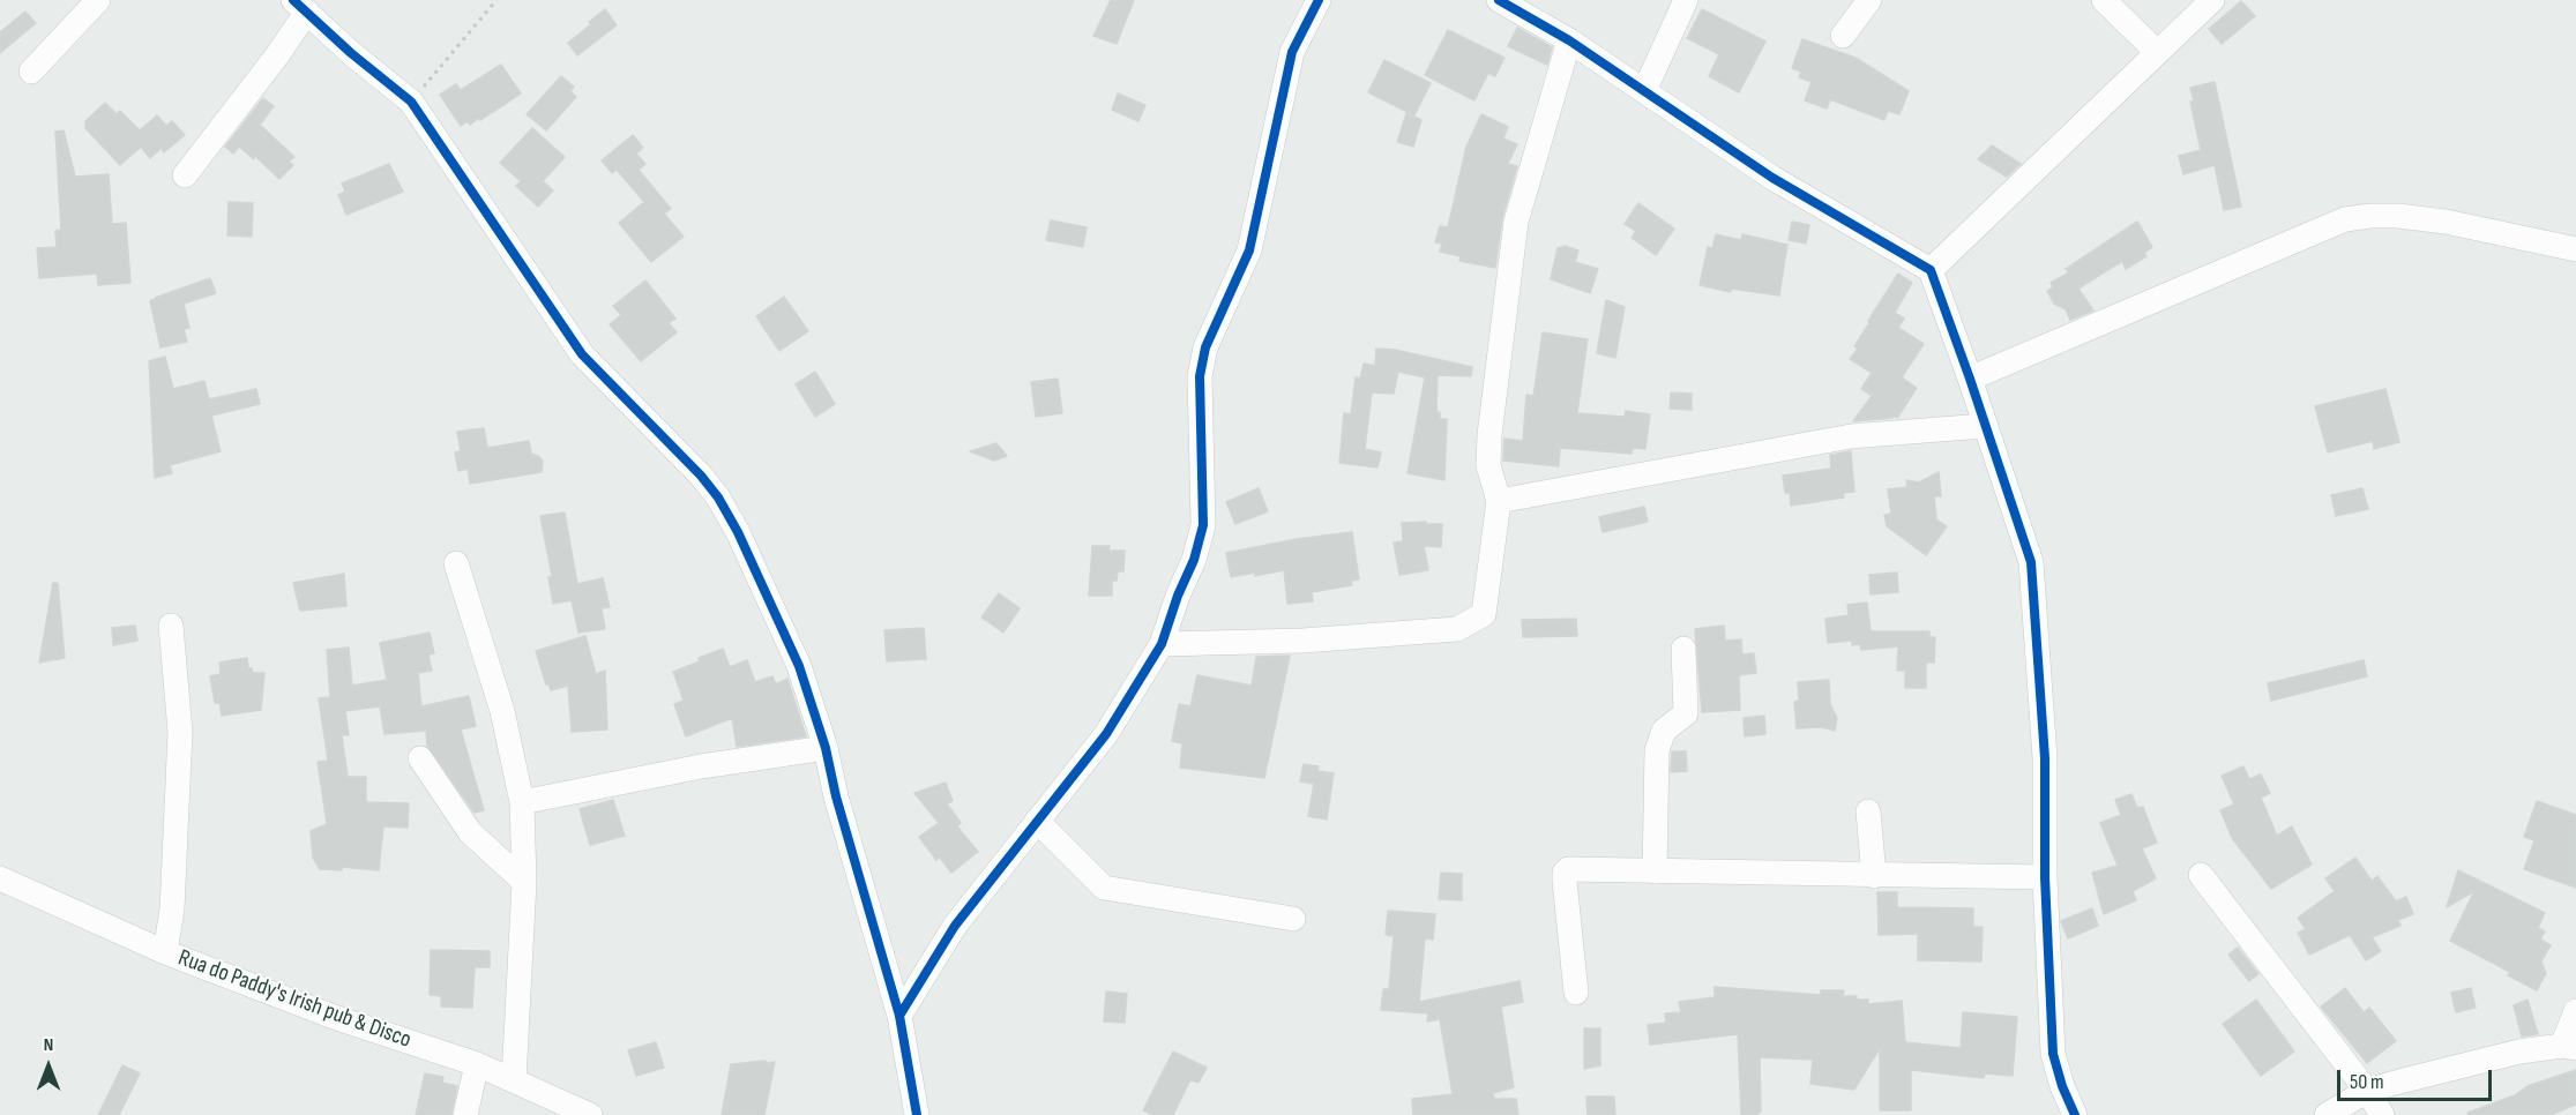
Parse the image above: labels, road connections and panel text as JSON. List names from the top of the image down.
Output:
{
  "streets": {
    "street": ["Rua do Paddy's Irish pub & Disco"]
  },
  "scale_bar": "50 m",
  "north": "top"
}
